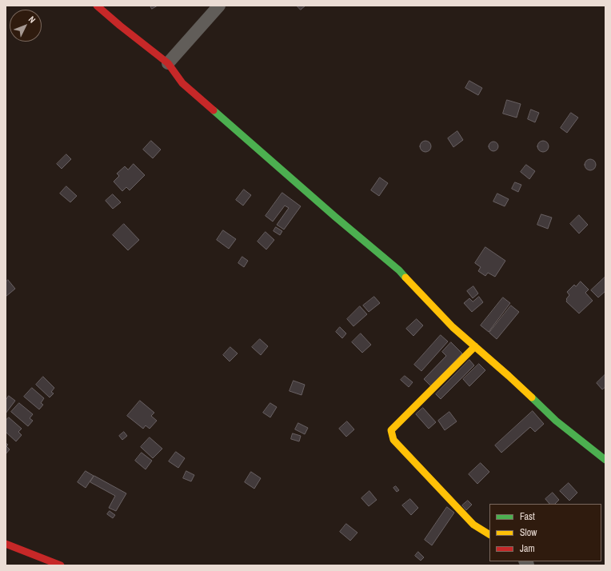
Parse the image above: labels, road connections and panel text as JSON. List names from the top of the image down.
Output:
{
  "legend": ["Fast", "Slow", "Jam"],
  "north": "top right"
}
